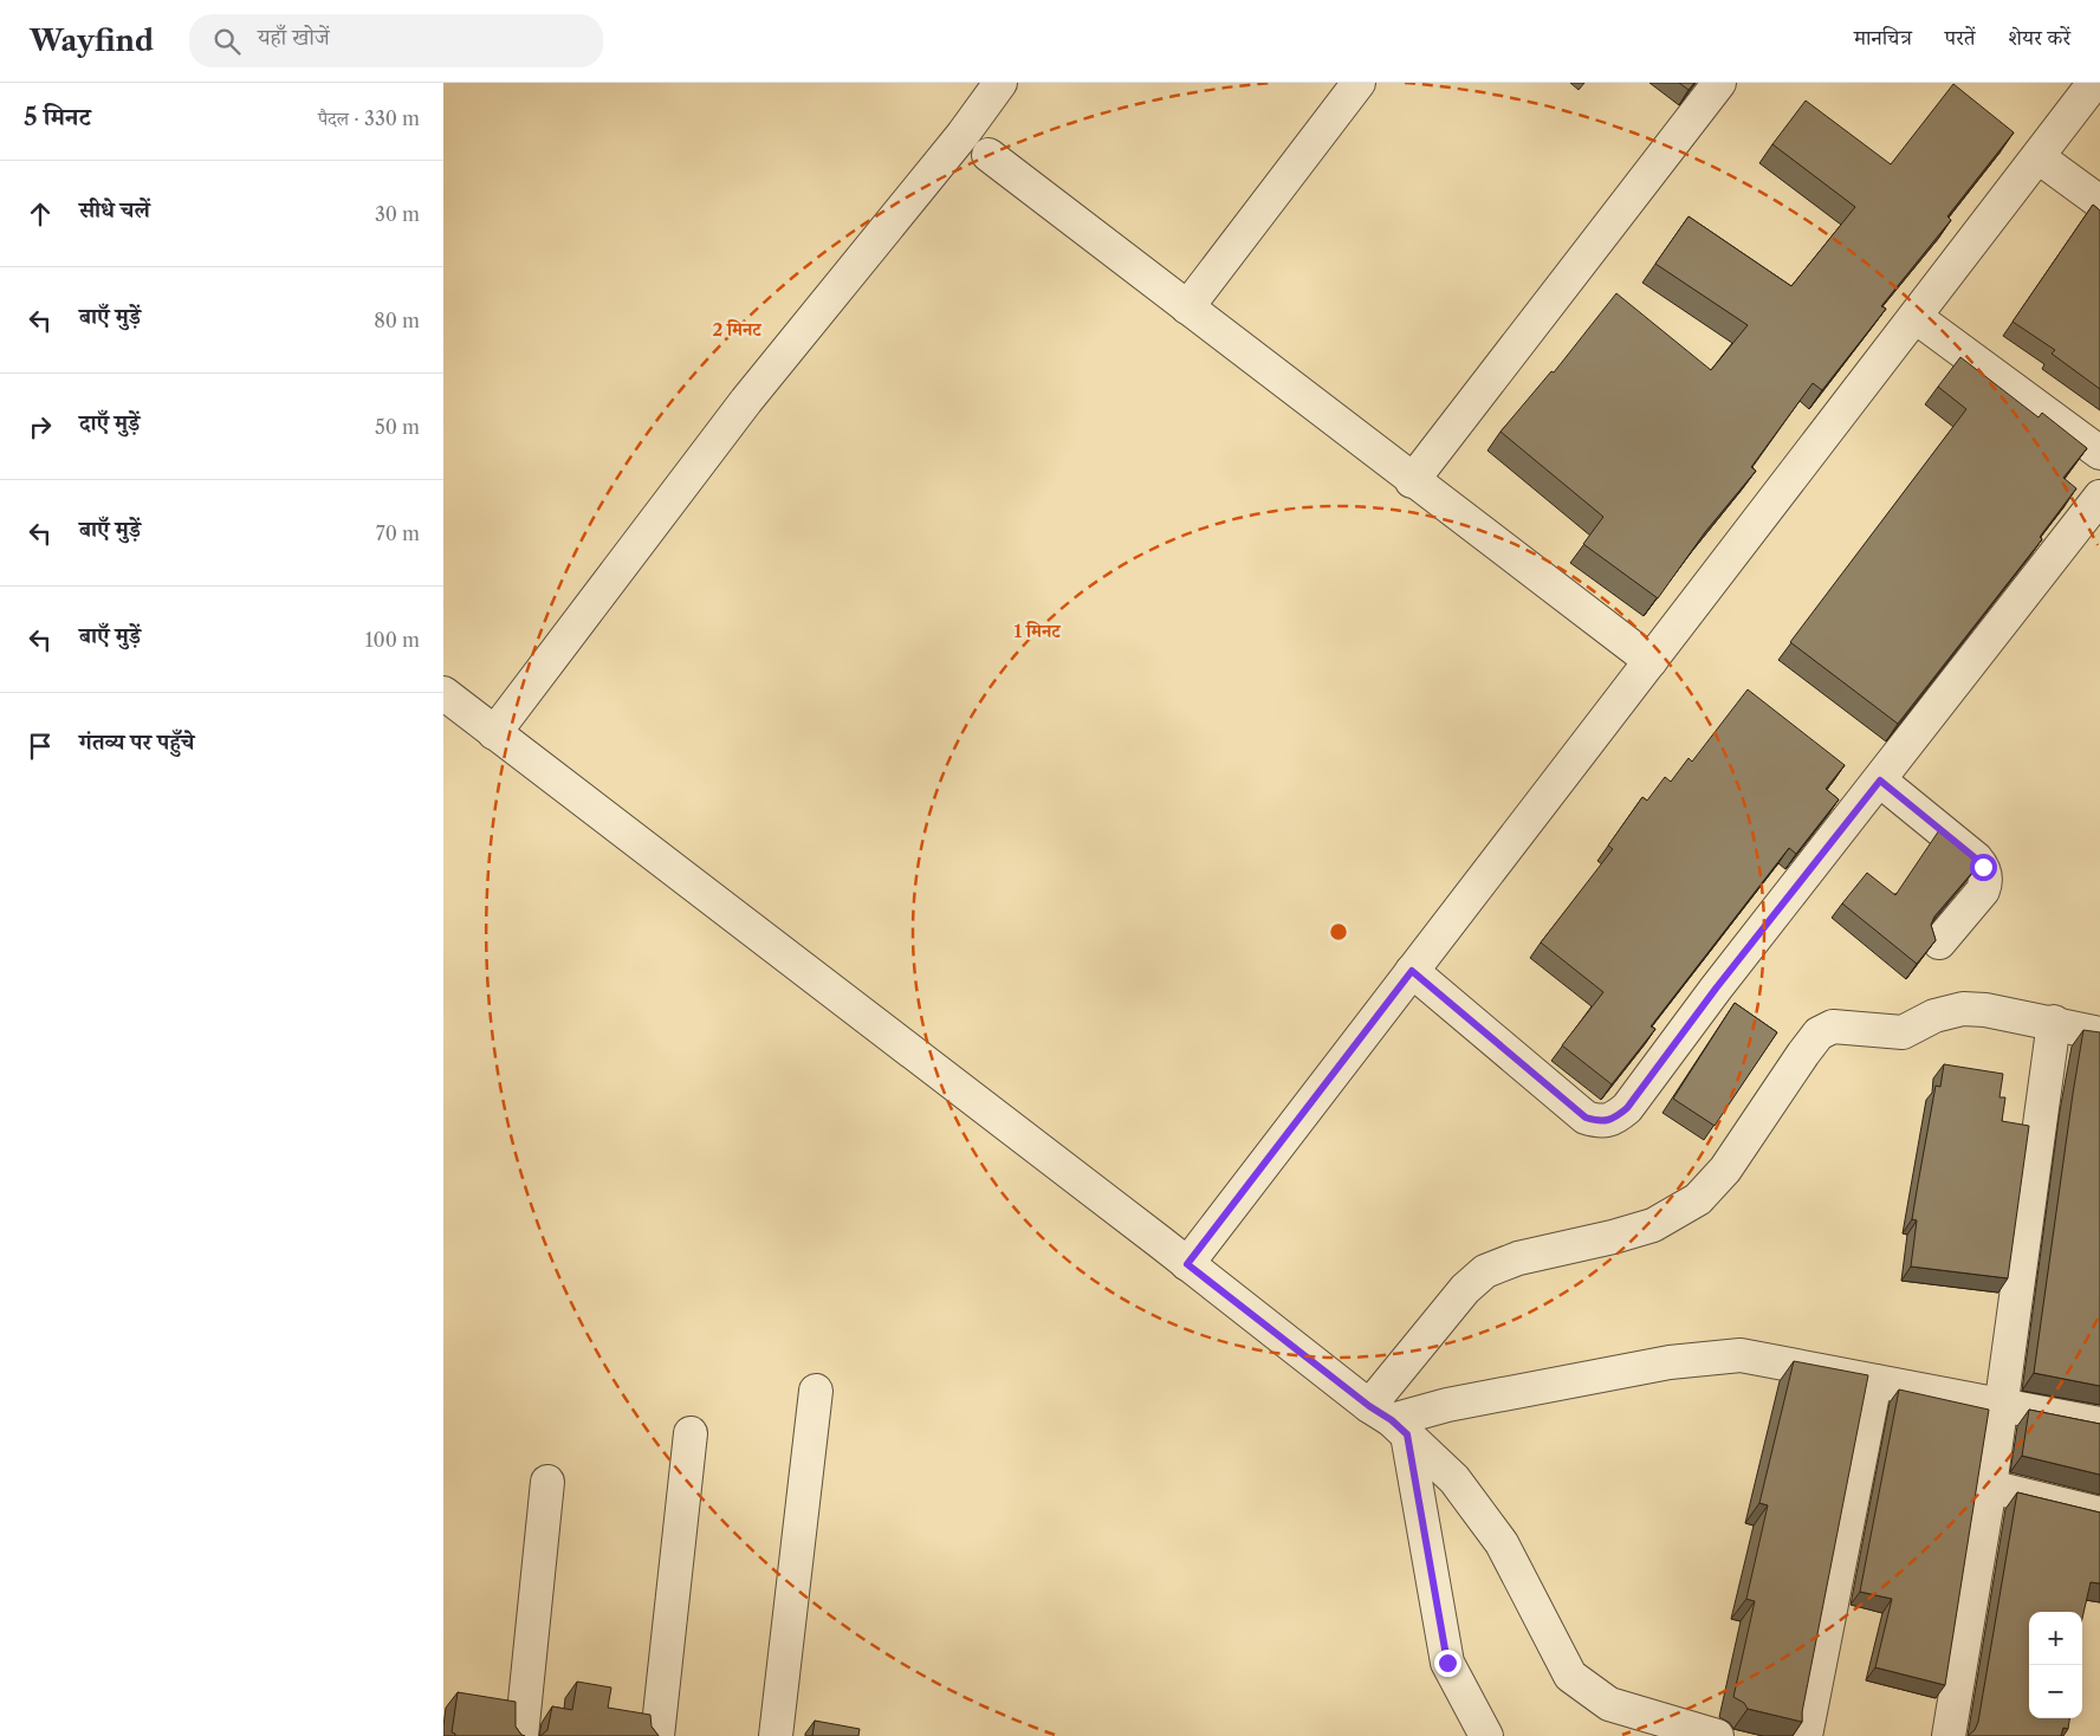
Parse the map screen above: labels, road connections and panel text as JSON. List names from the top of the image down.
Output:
{
  "page": {
    "header": "Wayfind",
    "search": "यहाँ खोजें",
    "nav": ["मानचित्र", "परतें", "शेयर करें"],
    "heading": ["5 मिनट", "पैदल · 330 m"],
    "list": [
      ["सीधे चलें", "30 m"],
      ["बाएँ मुड़ें", "80 m"],
      ["दाएँ मुड़ें", "50 m"],
      ["बाएँ मुड़ें", "70 m"],
      ["बाएँ मुड़ें", "100 m"],
      "गंतव्य पर पहुँचे"
    ],
    "map_buttons": ["+", "−"]
  },
  "rings": ["2 मिनट", "1 मिनट"]
}
